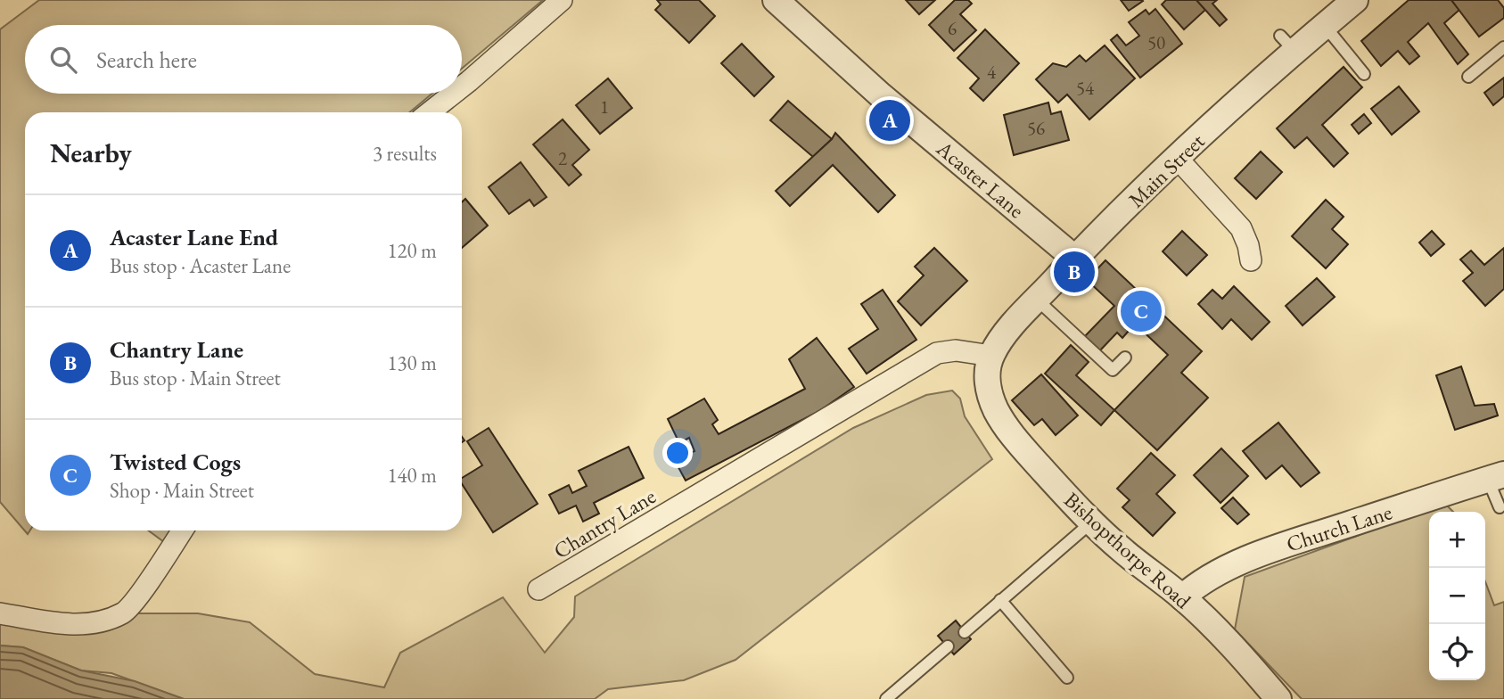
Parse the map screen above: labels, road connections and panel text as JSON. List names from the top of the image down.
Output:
{
  "streets": {
    "street": [
      "Main Street",
      "Acaster Lane",
      "Chantry Lane",
      "Church Lane",
      "Bishopthorpe Road"
    ]
  },
  "crossings": [
    ["Main Street", "Acaster Lane"],
    ["Main Street", "Chantry Lane"],
    ["Main Street", "Bishopthorpe Road"],
    ["Chantry Lane", "Bishopthorpe Road"],
    ["Church Lane", "Bishopthorpe Road"]
  ],
  "house_numbers": [
    "6",
    "50",
    "4",
    "54",
    "1",
    "56",
    "2"
  ],
  "page": {
    "search": "Search here",
    "pins": ["A", "B", "C"],
    "heading": ["Nearby", "3 results"],
    "list": [
      {
        "mark": "A",
        "name": "Acaster Lane End",
        "note": "Bus stop · Acaster Lane",
        "value": "120 m"
      },
      {
        "mark": "B",
        "name": "Chantry Lane",
        "note": "Bus stop · Main Street",
        "value": "130 m"
      },
      {
        "mark": "C",
        "name": "Twisted Cogs",
        "note": "Shop · Main Street",
        "value": "140 m"
      }
    ],
    "map_buttons": ["+", "−"]
  }
}
